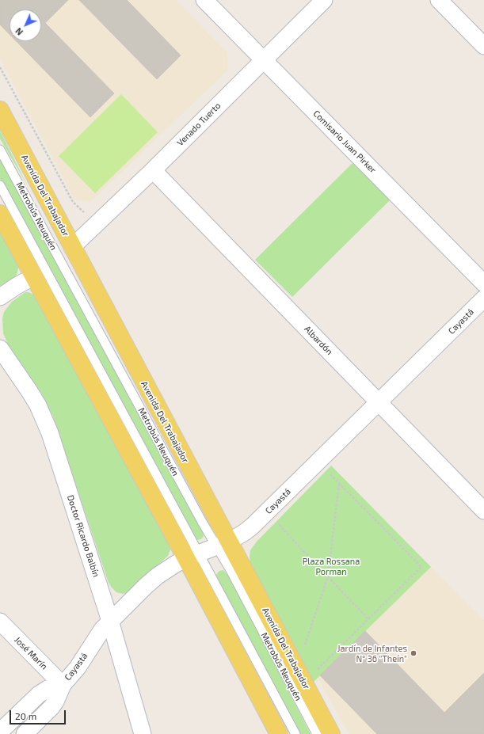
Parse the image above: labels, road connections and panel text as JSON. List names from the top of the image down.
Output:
{
  "streets": {
    "main road": ["Avenida Del Trabajador"],
    "street": [
      "Venado Tuerto",
      "Comisario Juan Pirker",
      "Cayastá",
      "Albardón",
      "Doctor Ricardo Balbín",
      "José Marín"
    ],
    "lane": ["Metrobús Neuquén"]
  },
  "crossings": [
    ["Venado Tuerto", "Comisario Juan Pirker"],
    ["Venado Tuerto", "Avenida Del Trabajador"],
    ["Venado Tuerto", "Albardón"],
    ["Avenida Del Trabajador", "Metrobús Neuquén"],
    ["Avenida Del Trabajador", "Cayastá"],
    ["Metrobús Neuquén", "Cayastá"],
    ["Cayastá", "Albardón"],
    ["Cayastá", "Doctor Ricardo Balbín"],
    ["Cayastá", "José Marín"]
  ],
  "parks": ["Plaza Rossana Porman"],
  "places": ["Jardín de Infantes N° 36 \"Theín\""],
  "scale_bar": "20 m",
  "north": "bottom left"
}
